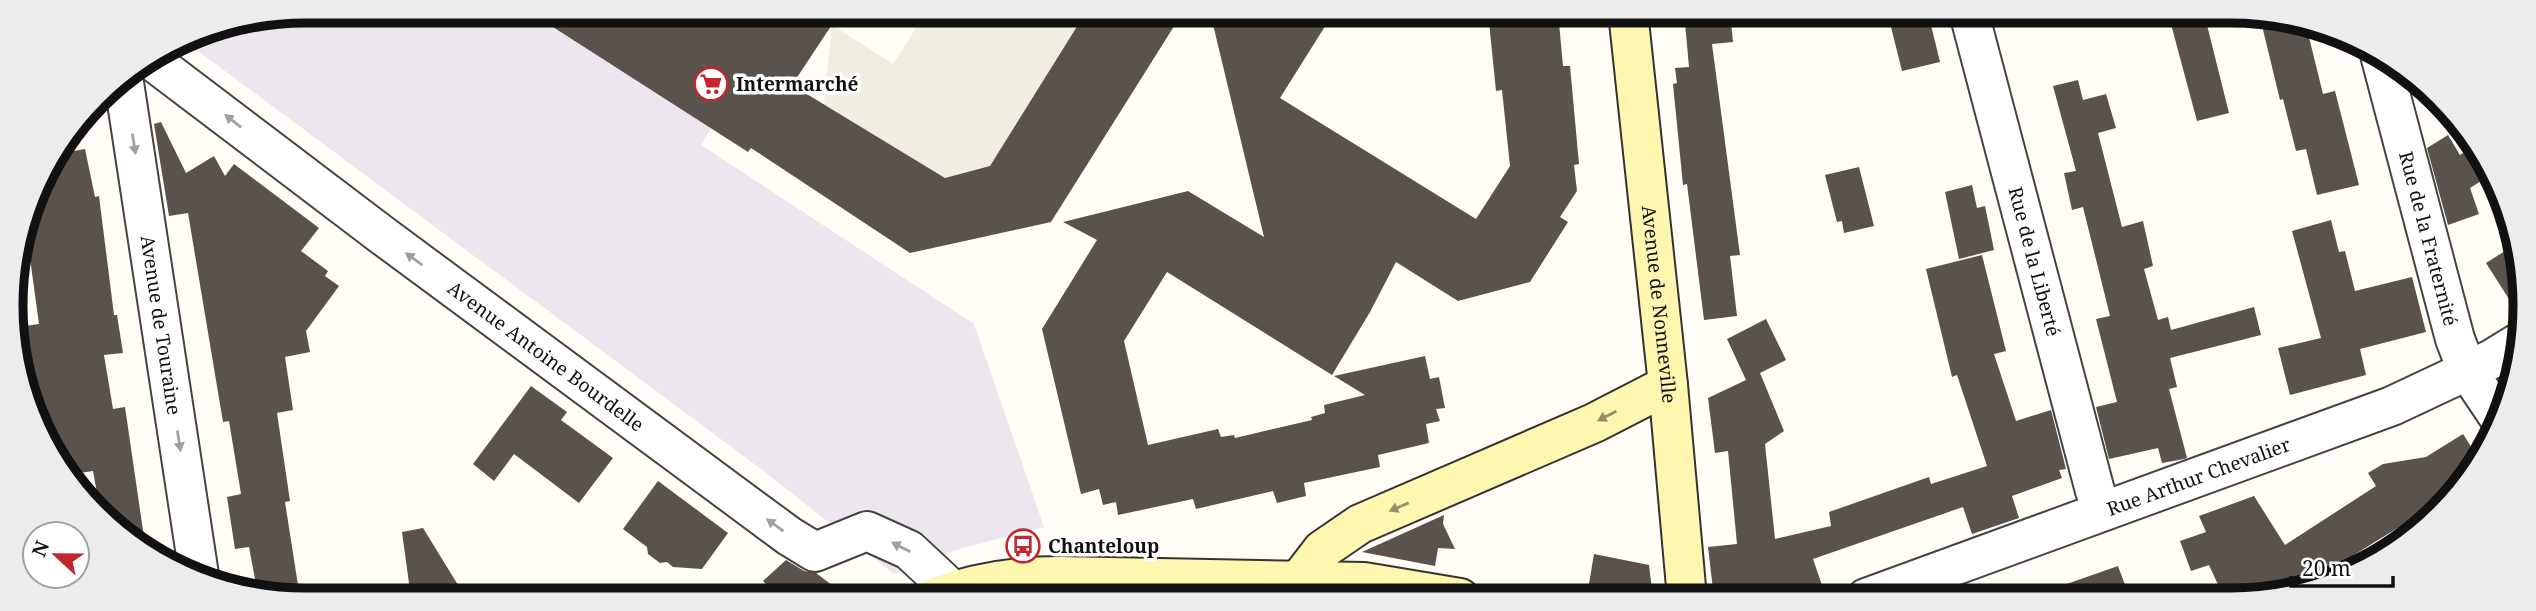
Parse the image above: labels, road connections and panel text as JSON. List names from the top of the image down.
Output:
{
  "streets": {
    "street": [
      "Rue de la Fraternité",
      "Rue de la Liberté",
      "Avenue de Nonneville",
      "Avenue de Touraine",
      "Avenue Antoine Bourdelle",
      "Rue Arthur Chevalier"
    ]
  },
  "crossings": [
    ["Rue de la Fraternité", "Rue Arthur Chevalier"],
    ["Rue de la Liberté", "Rue Arthur Chevalier"]
  ],
  "one_way": ["Avenue de Touraine", "Avenue Antoine Bourdelle"],
  "places": {
    "supermarket": ["Intermarché"],
    "bus stop": ["Chanteloup"]
  },
  "scale_bar": "20 m",
  "north": "left"
}
